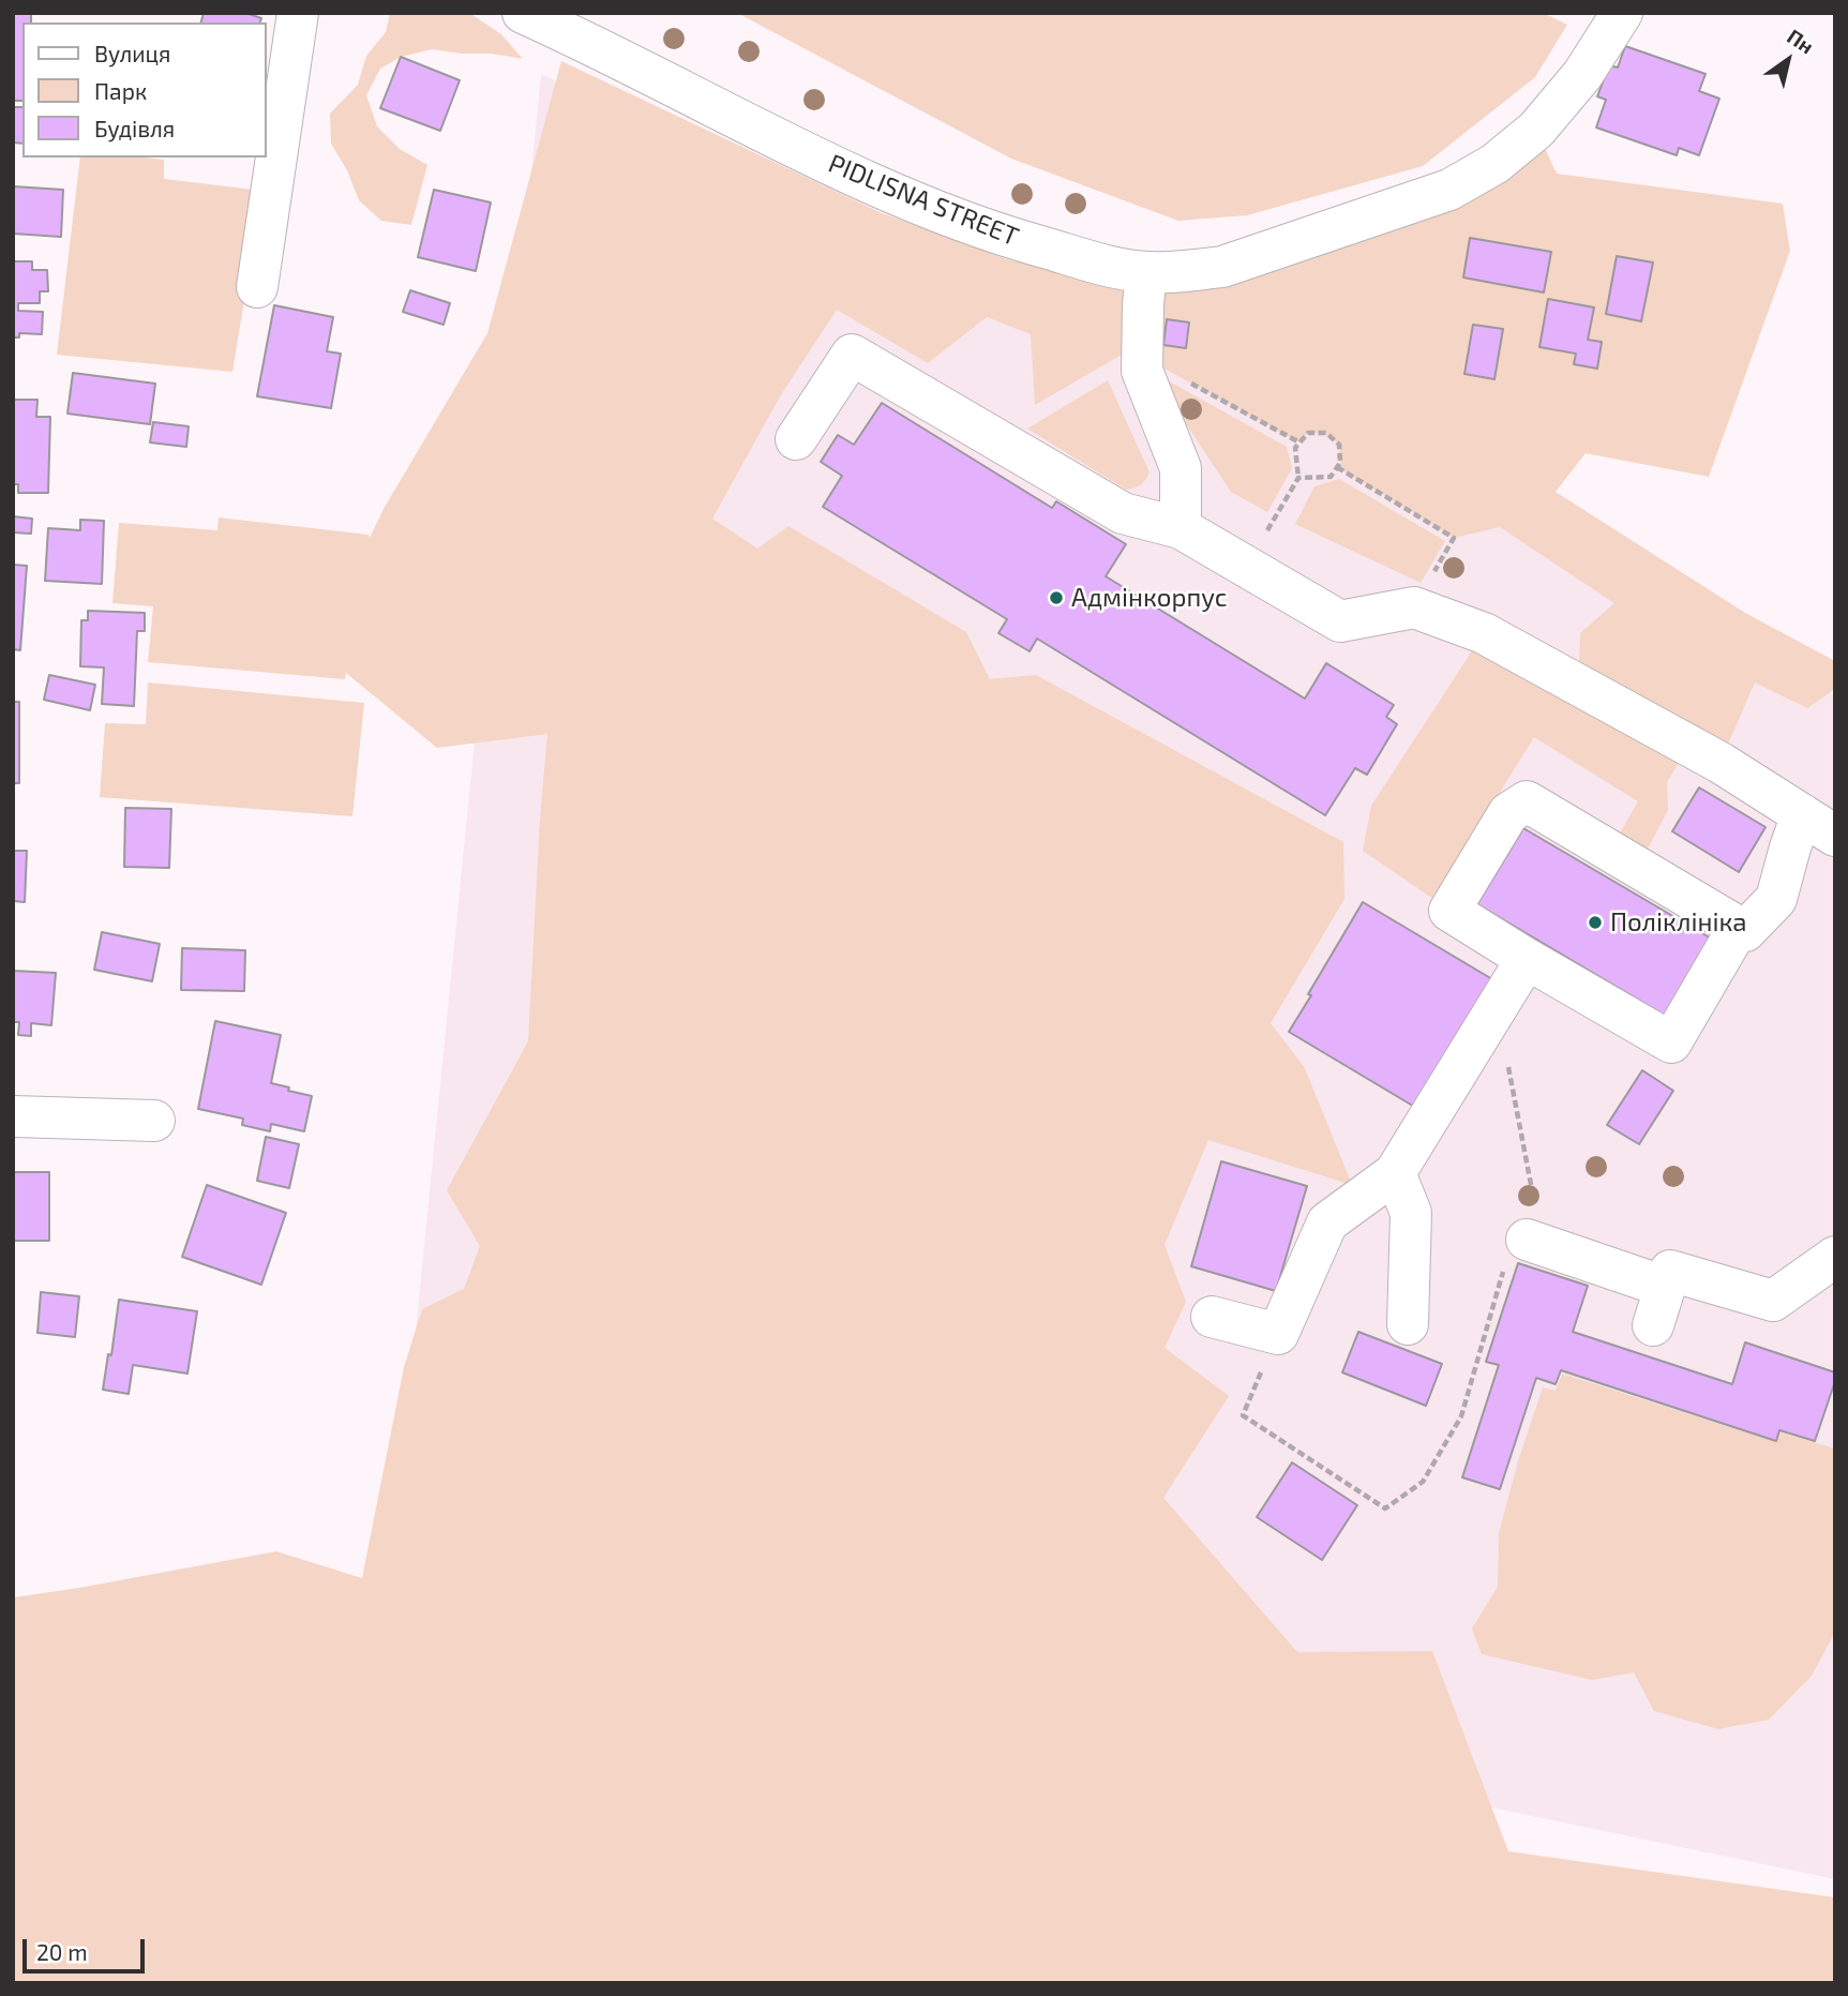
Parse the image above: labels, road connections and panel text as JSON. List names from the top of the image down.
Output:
{
  "streets": {
    "street": ["PIDLISNA STREET"]
  },
  "places": ["Адмінкорпус", "Поліклініка"],
  "legend": ["Вулиця", "Парк", "Будівля"],
  "scale_bar": "20 m",
  "north": "top right"
}
